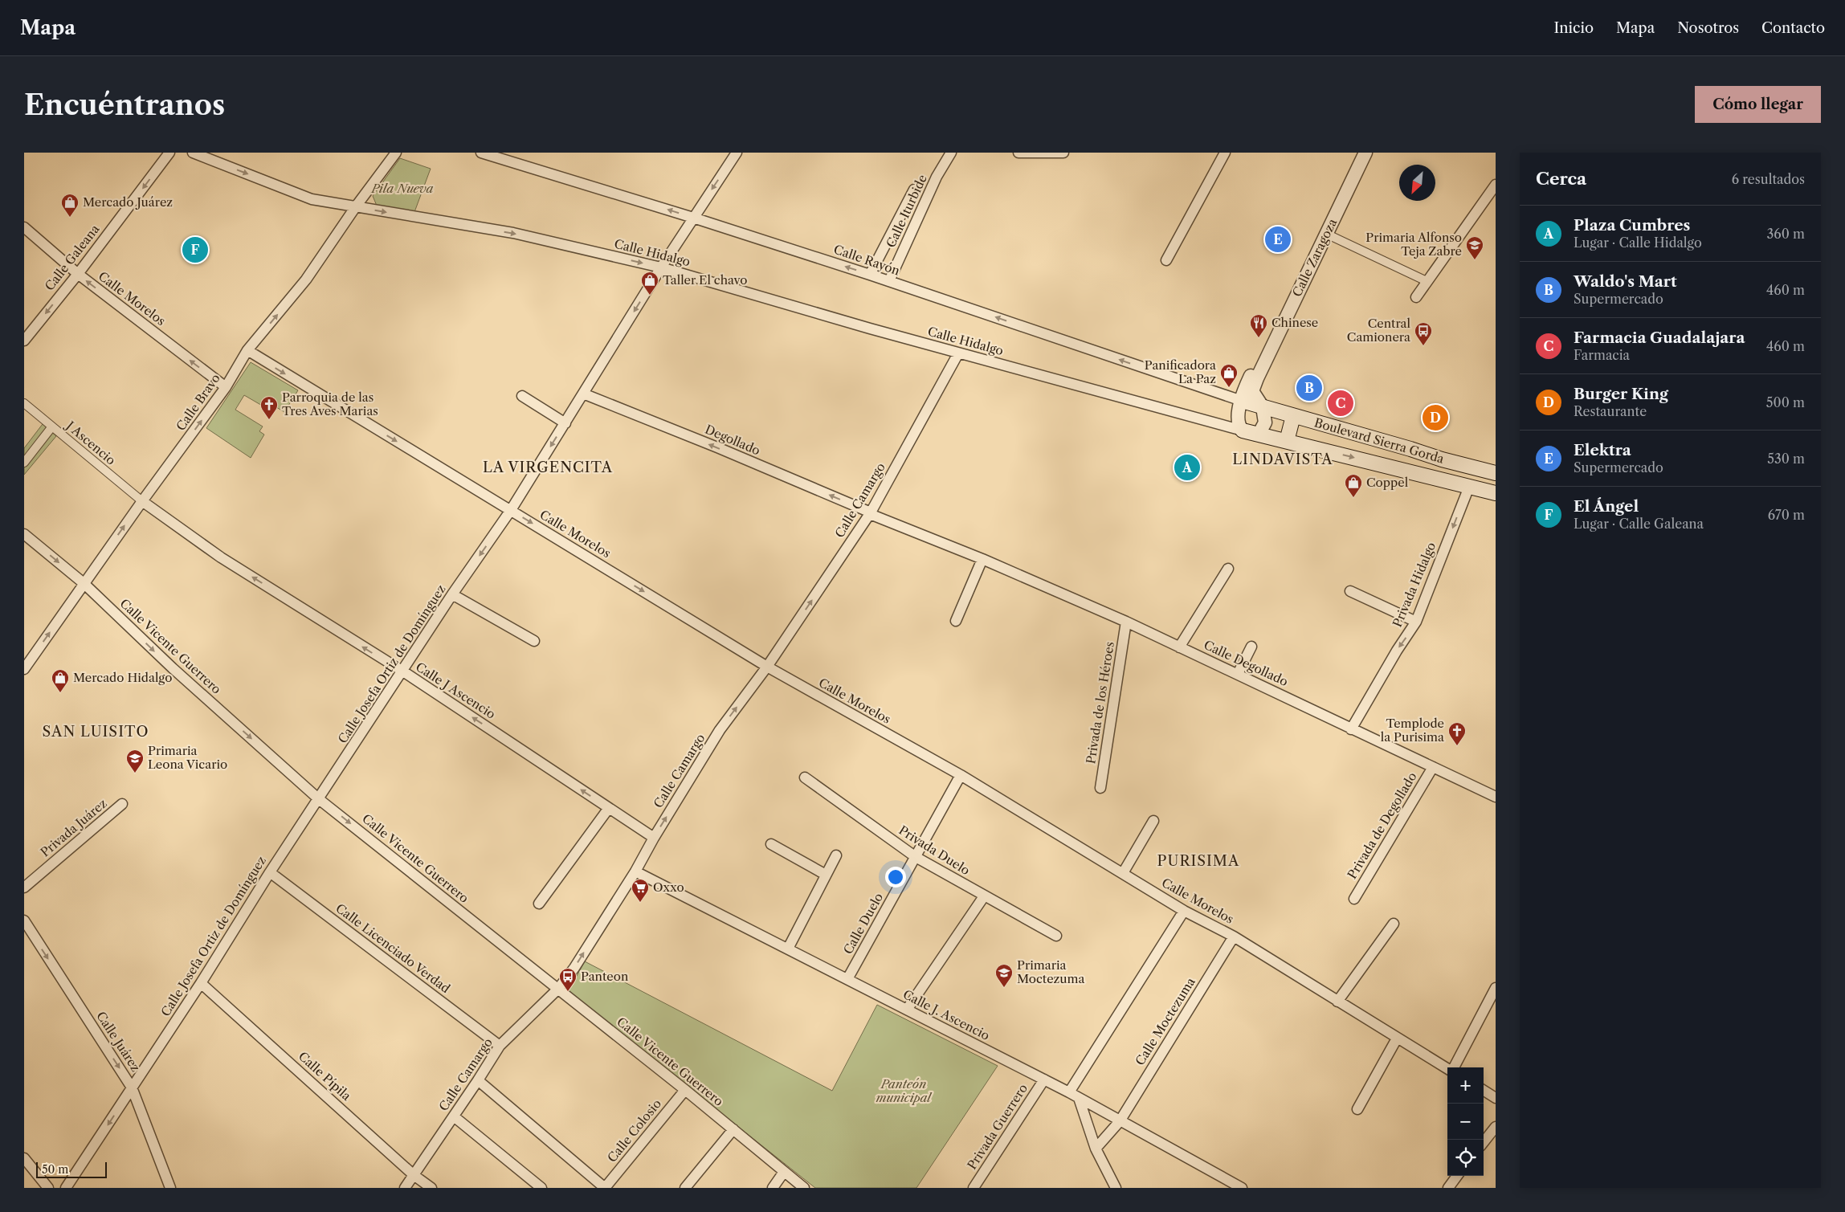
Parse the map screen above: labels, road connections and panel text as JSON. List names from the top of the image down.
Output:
{
  "streets": {
    "main road": ["Boulevard Sierra Gorda"],
    "street": [
      "Calle Iturbide",
      "Calle Hidalgo",
      "Calle Galeana",
      "Calle Zaragoza",
      "Calle Rayón",
      "Calle Morelos",
      "Calle Bravo",
      "Degollado",
      "J Ascencio",
      "Calle Camargo",
      "Privada Hidalgo",
      "Calle Vicente Guerrero",
      "Calle Degollado",
      "Calle Josefa Ortiz de Domínguez",
      "Calle J Ascencio",
      "Privada de los Héroes",
      "Privada de Degollado",
      "Privada Juárez",
      "Privada Duelo",
      "Calle Duelo",
      "Calle Licenciado Verdad",
      "Calle J. Ascencio",
      "Calle Moctezuma",
      "Calle Juárez",
      "Calle Pípila",
      "Privada Guerrero",
      "Calle Colosio"
    ]
  },
  "crossings": [
    ["Calle Iturbide", "Calle Rayón"],
    ["Calle Hidalgo", "Calle Zaragoza"],
    ["Calle Hidalgo", "Calle Rayón"],
    ["Calle Hidalgo", "Calle Bravo"],
    ["Calle Hidalgo", "Boulevard Sierra Gorda"],
    ["Calle Hidalgo", "Calle Camargo"],
    ["Calle Hidalgo", "Calle Josefa Ortiz de Domínguez"],
    ["Calle Galeana", "Calle Morelos"],
    ["Calle Zaragoza", "Calle Rayón"],
    ["Calle Zaragoza", "Boulevard Sierra Gorda"],
    ["Calle Rayón", "Boulevard Sierra Gorda"],
    ["Calle Rayón", "Calle Josefa Ortiz de Domínguez"],
    ["Calle Morelos", "Calle Bravo"],
    ["Calle Morelos", "Calle Camargo"],
    ["Calle Morelos", "Calle Josefa Ortiz de Domínguez"],
    ["Calle Morelos", "Calle Duelo"],
    ["Calle Morelos", "Calle Moctezuma"],
    ["Calle Bravo", "J Ascencio"],
    ["Calle Bravo", "Calle Vicente Guerrero"],
    ["Calle Bravo", "Calle J Ascencio"],
    ["Degollado", "Calle Camargo"],
    ["Degollado", "Calle Degollado"],
    ["Degollado", "Calle Josefa Ortiz de Domínguez"],
    ["Boulevard Sierra Gorda", "Privada Hidalgo"],
    ["J Ascencio", "Calle J Ascencio"],
    ["Calle Camargo", "Calle Vicente Guerrero"],
    ["Calle Camargo", "Calle J Ascencio"],
    ["Calle Camargo", "Calle Licenciado Verdad"],
    ["Calle Camargo", "Calle J. Ascencio"],
    ["Calle Camargo", "Calle Pípila"],
    ["Privada Hidalgo", "Calle Degollado"],
    ["Calle Vicente Guerrero", "Calle Josefa Ortiz de Domínguez"],
    ["Calle Vicente Guerrero", "Calle Colosio"],
    ["Calle Degollado", "Privada de los Héroes"],
    ["Calle Degollado", "Privada de Degollado"],
    ["Calle Josefa Ortiz de Domínguez", "Calle J Ascencio"],
    ["Calle Josefa Ortiz de Domínguez", "Calle Licenciado Verdad"],
    ["Calle Josefa Ortiz de Domínguez", "Calle Juárez"],
    ["Calle Josefa Ortiz de Domínguez", "Calle Pípila"],
    ["Privada Duelo", "Calle Duelo"],
    ["Calle Duelo", "Calle J. Ascencio"],
    ["Calle J. Ascencio", "Calle Moctezuma"],
    ["Calle J. Ascencio", "Privada Guerrero"]
  ],
  "one_way": [
    "Calle Hidalgo",
    "Calle Galeana",
    "Calle Rayón",
    "Calle Bravo",
    "Degollado",
    "Calle Camargo",
    "Privada Hidalgo",
    "Calle Vicente Guerrero",
    "Calle Josefa Ortiz de Domínguez",
    "Calle J Ascencio",
    "Calle Juárez"
  ],
  "districts": [
    "LINDAVISTA",
    "LA VIRGENCITA",
    "SAN LUISITO",
    "PURISIMA"
  ],
  "parks": ["Pila Nueva", "Panteón municipal"],
  "places": {
    "shop": [
      "Mercado Juárez",
      "Taller El chavo",
      "Panificadora La Paz",
      "Coppel",
      "Mercado Hidalgo"
    ],
    "school or university": ["Primaria Alfonso Teja Zabre", "Primaria Leona Vicario", "Primaria Moctezuma"],
    "restaurant": ["Chinese"],
    "bus stop": ["Central Camionera", "Panteon"],
    "church": ["Parroquia de las Tres Aves Marias", "Templode la Purisima"],
    "supermarket": ["Oxxo"]
  },
  "scale_bar": "50 m",
  "north": "bottom left",
  "page": {
    "header": "Mapa",
    "nav": [
      "Inicio",
      "Mapa",
      "Nosotros",
      "Contacto"
    ],
    "buttons": "Cómo llegar",
    "title": "Encuéntranos",
    "heading": ["Cerca", "6 resultados"],
    "list": [
      {
        "mark": "A",
        "name": "Plaza Cumbres",
        "note": "Lugar · Calle Hidalgo",
        "value": "360 m"
      },
      {
        "mark": "B",
        "name": "Waldo's Mart",
        "note": "Supermercado",
        "value": "460 m"
      },
      {
        "mark": "C",
        "name": "Farmacia Guadalajara",
        "note": "Farmacia",
        "value": "460 m"
      },
      {
        "mark": "D",
        "name": "Burger King",
        "note": "Restaurante",
        "value": "500 m"
      },
      {
        "mark": "E",
        "name": "Elektra",
        "note": "Supermercado",
        "value": "530 m"
      },
      {
        "mark": "F",
        "name": "El Ángel",
        "note": "Lugar · Calle Galeana",
        "value": "670 m"
      }
    ],
    "pins": [
      "E",
      "F",
      "B",
      "C",
      "D",
      "A"
    ],
    "map_buttons": ["+", "−"],
    "scale": "50 m"
  }
}
